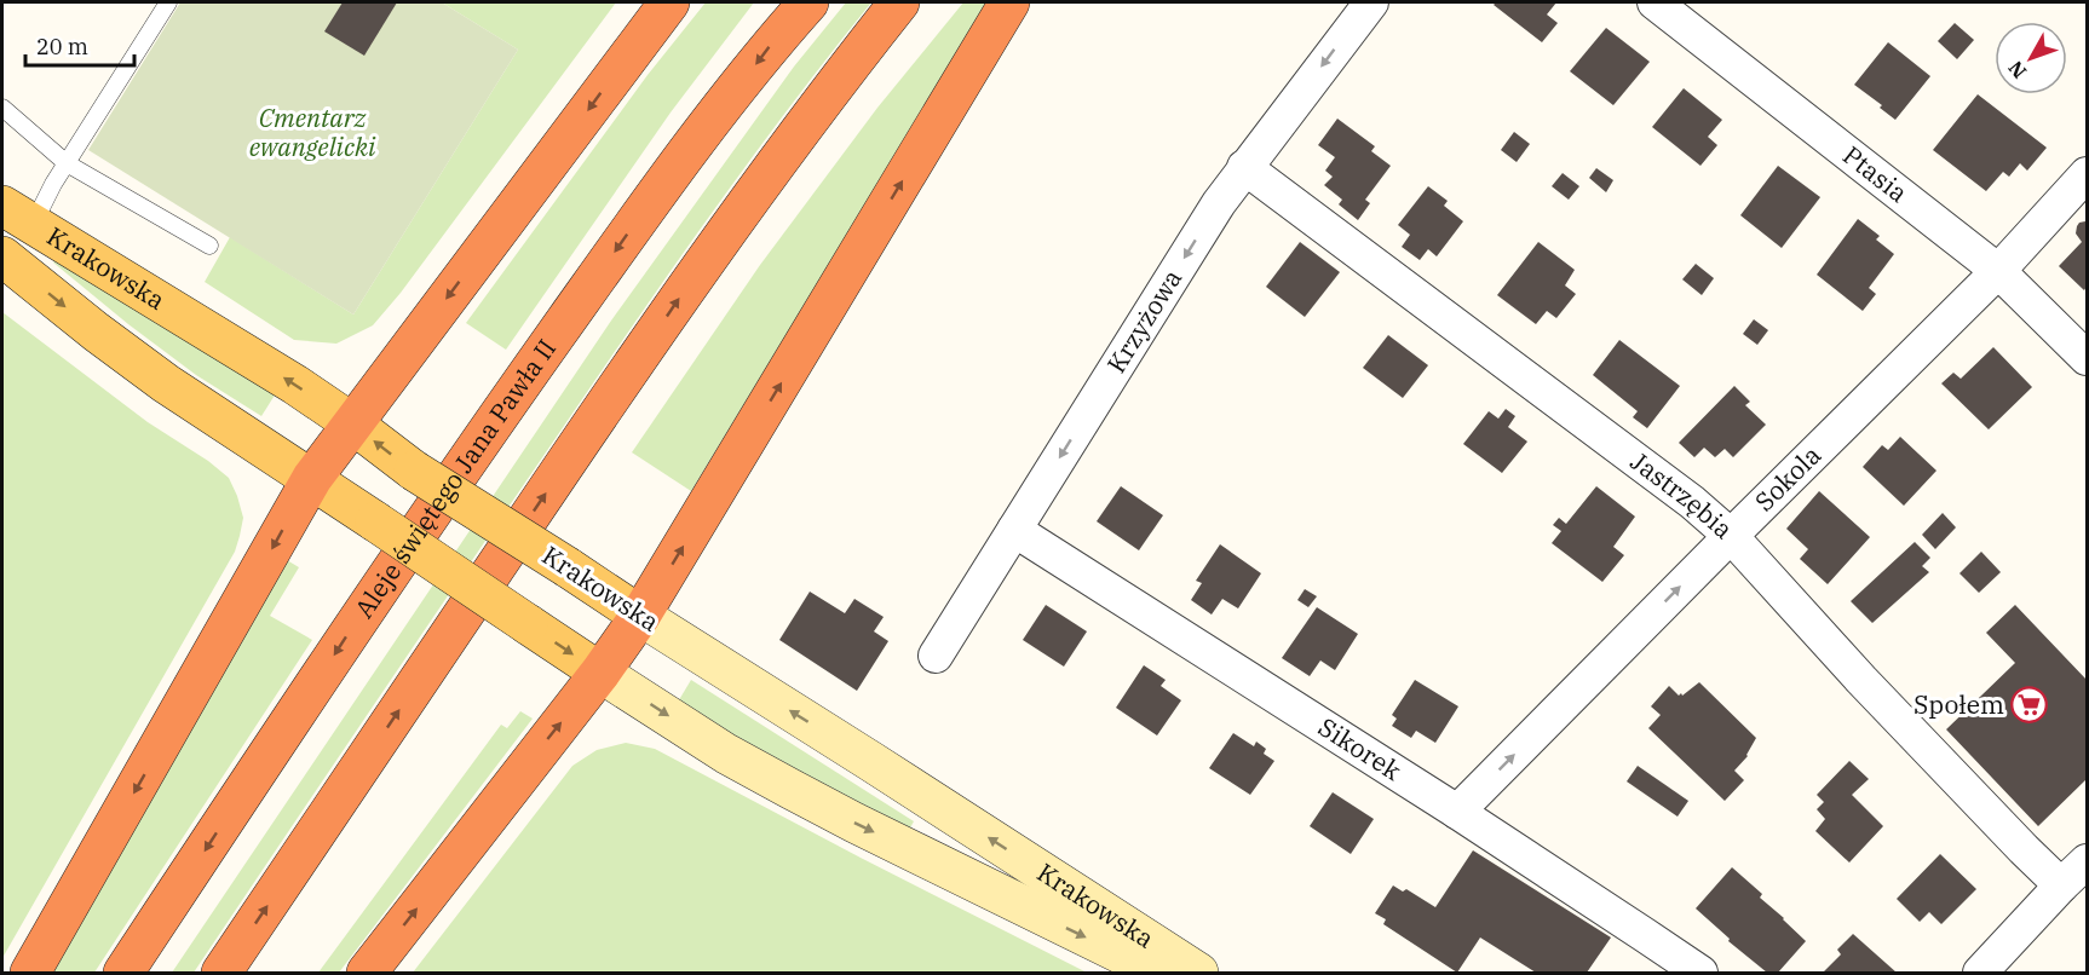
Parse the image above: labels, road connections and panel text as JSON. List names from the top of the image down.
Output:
{
  "streets": {
    "highway": ["Aleje świętego Jana Pawła II"],
    "main road": ["Krakowska"],
    "street": [
      "Ptasia",
      "Krzyżowa",
      "Sokola",
      "Jastrzębia",
      "Sikorek"
    ]
  },
  "crossings": [
    ["Ptasia", "Sokola"],
    ["Krzyżowa", "Jastrzębia"],
    ["Krzyżowa", "Sikorek"],
    ["Sokola", "Jastrzębia"],
    ["Sokola", "Sikorek"]
  ],
  "one_way": ["Krzyżowa", "Sokola"],
  "parks": ["Cmentarz ewangelicki"],
  "places": {
    "supermarket": ["Społem"]
  },
  "scale_bar": "20 m",
  "north": "bottom left"
}
